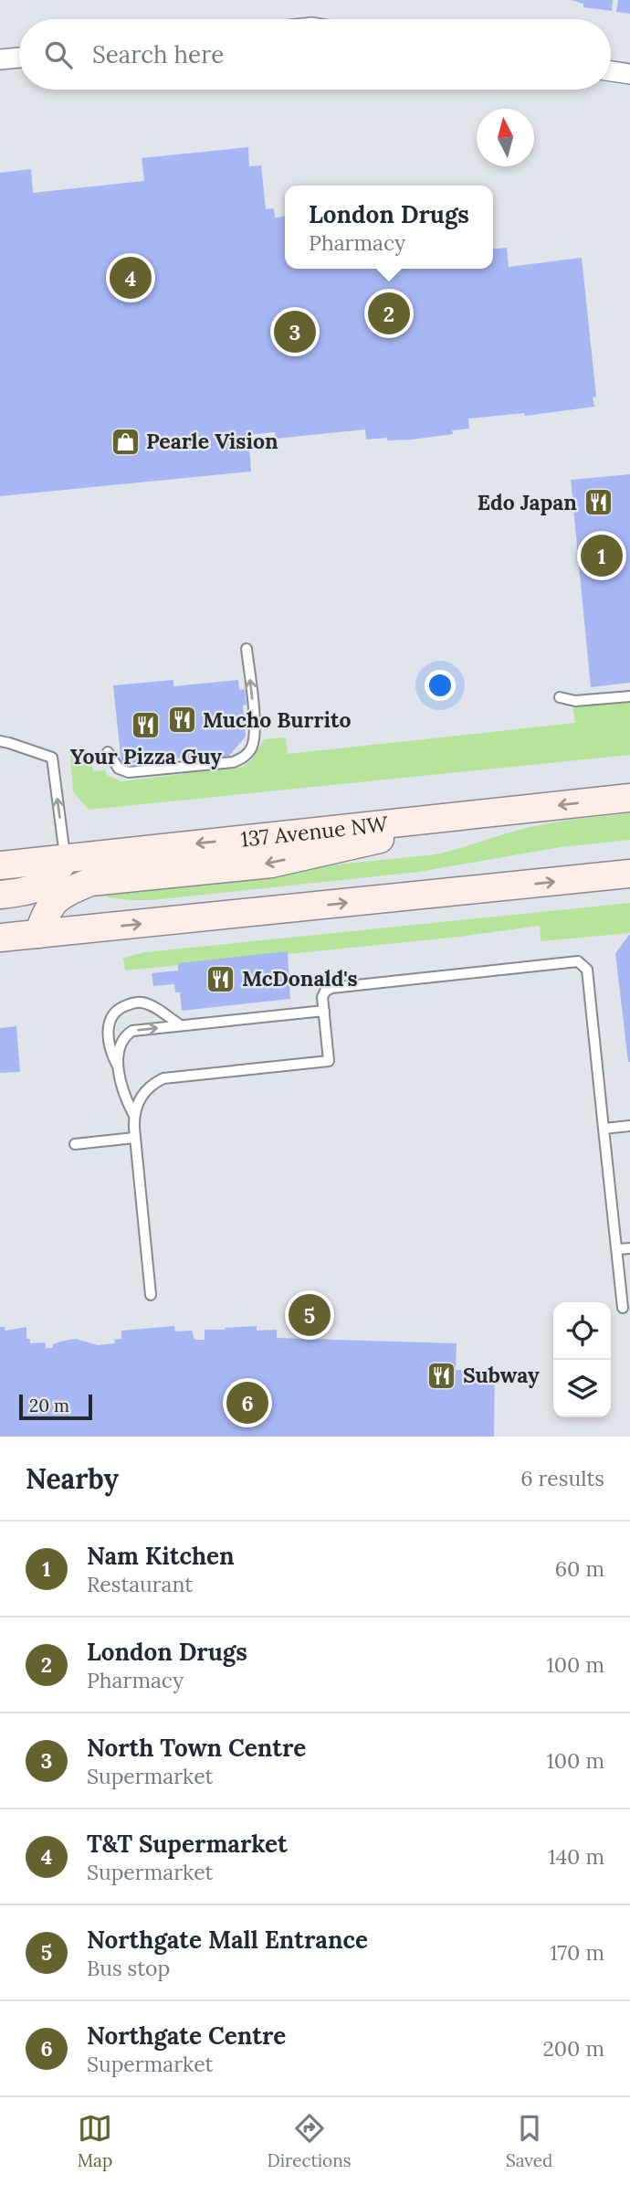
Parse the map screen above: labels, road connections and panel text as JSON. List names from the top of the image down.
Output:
{
  "streets": {
    "main road": ["137 Avenue NW"]
  },
  "places": {
    "shop": ["Pearle Vision"],
    "restaurant": [
      "Edo Japan",
      "Mucho Burrito",
      "Your Pizza Guy",
      "McDonald's",
      "Subway"
    ]
  },
  "scale_bar": "20 m",
  "north": "top",
  "page": {
    "search": "Search here",
    "popup": ["London Drugs", "Pharmacy"],
    "pins": [
      "4",
      "2",
      "3",
      "1",
      "5",
      "6"
    ],
    "scale": "20 m",
    "heading": ["Nearby", "6 results"],
    "list": [
      {
        "mark": "1",
        "name": "Nam Kitchen",
        "note": "Restaurant",
        "value": "60 m"
      },
      {
        "mark": "2",
        "name": "London Drugs",
        "note": "Pharmacy",
        "value": "100 m"
      },
      {
        "mark": "3",
        "name": "North Town Centre",
        "note": "Supermarket",
        "value": "100 m"
      },
      {
        "mark": "4",
        "name": "T&T Supermarket",
        "note": "Supermarket",
        "value": "140 m"
      },
      {
        "mark": "5",
        "name": "Northgate Mall Entrance",
        "note": "Bus stop",
        "value": "170 m"
      },
      {
        "mark": "6",
        "name": "Northgate Centre",
        "note": "Supermarket",
        "value": "200 m"
      }
    ],
    "nav": ["Map", "Directions", "Saved"]
  }
}
